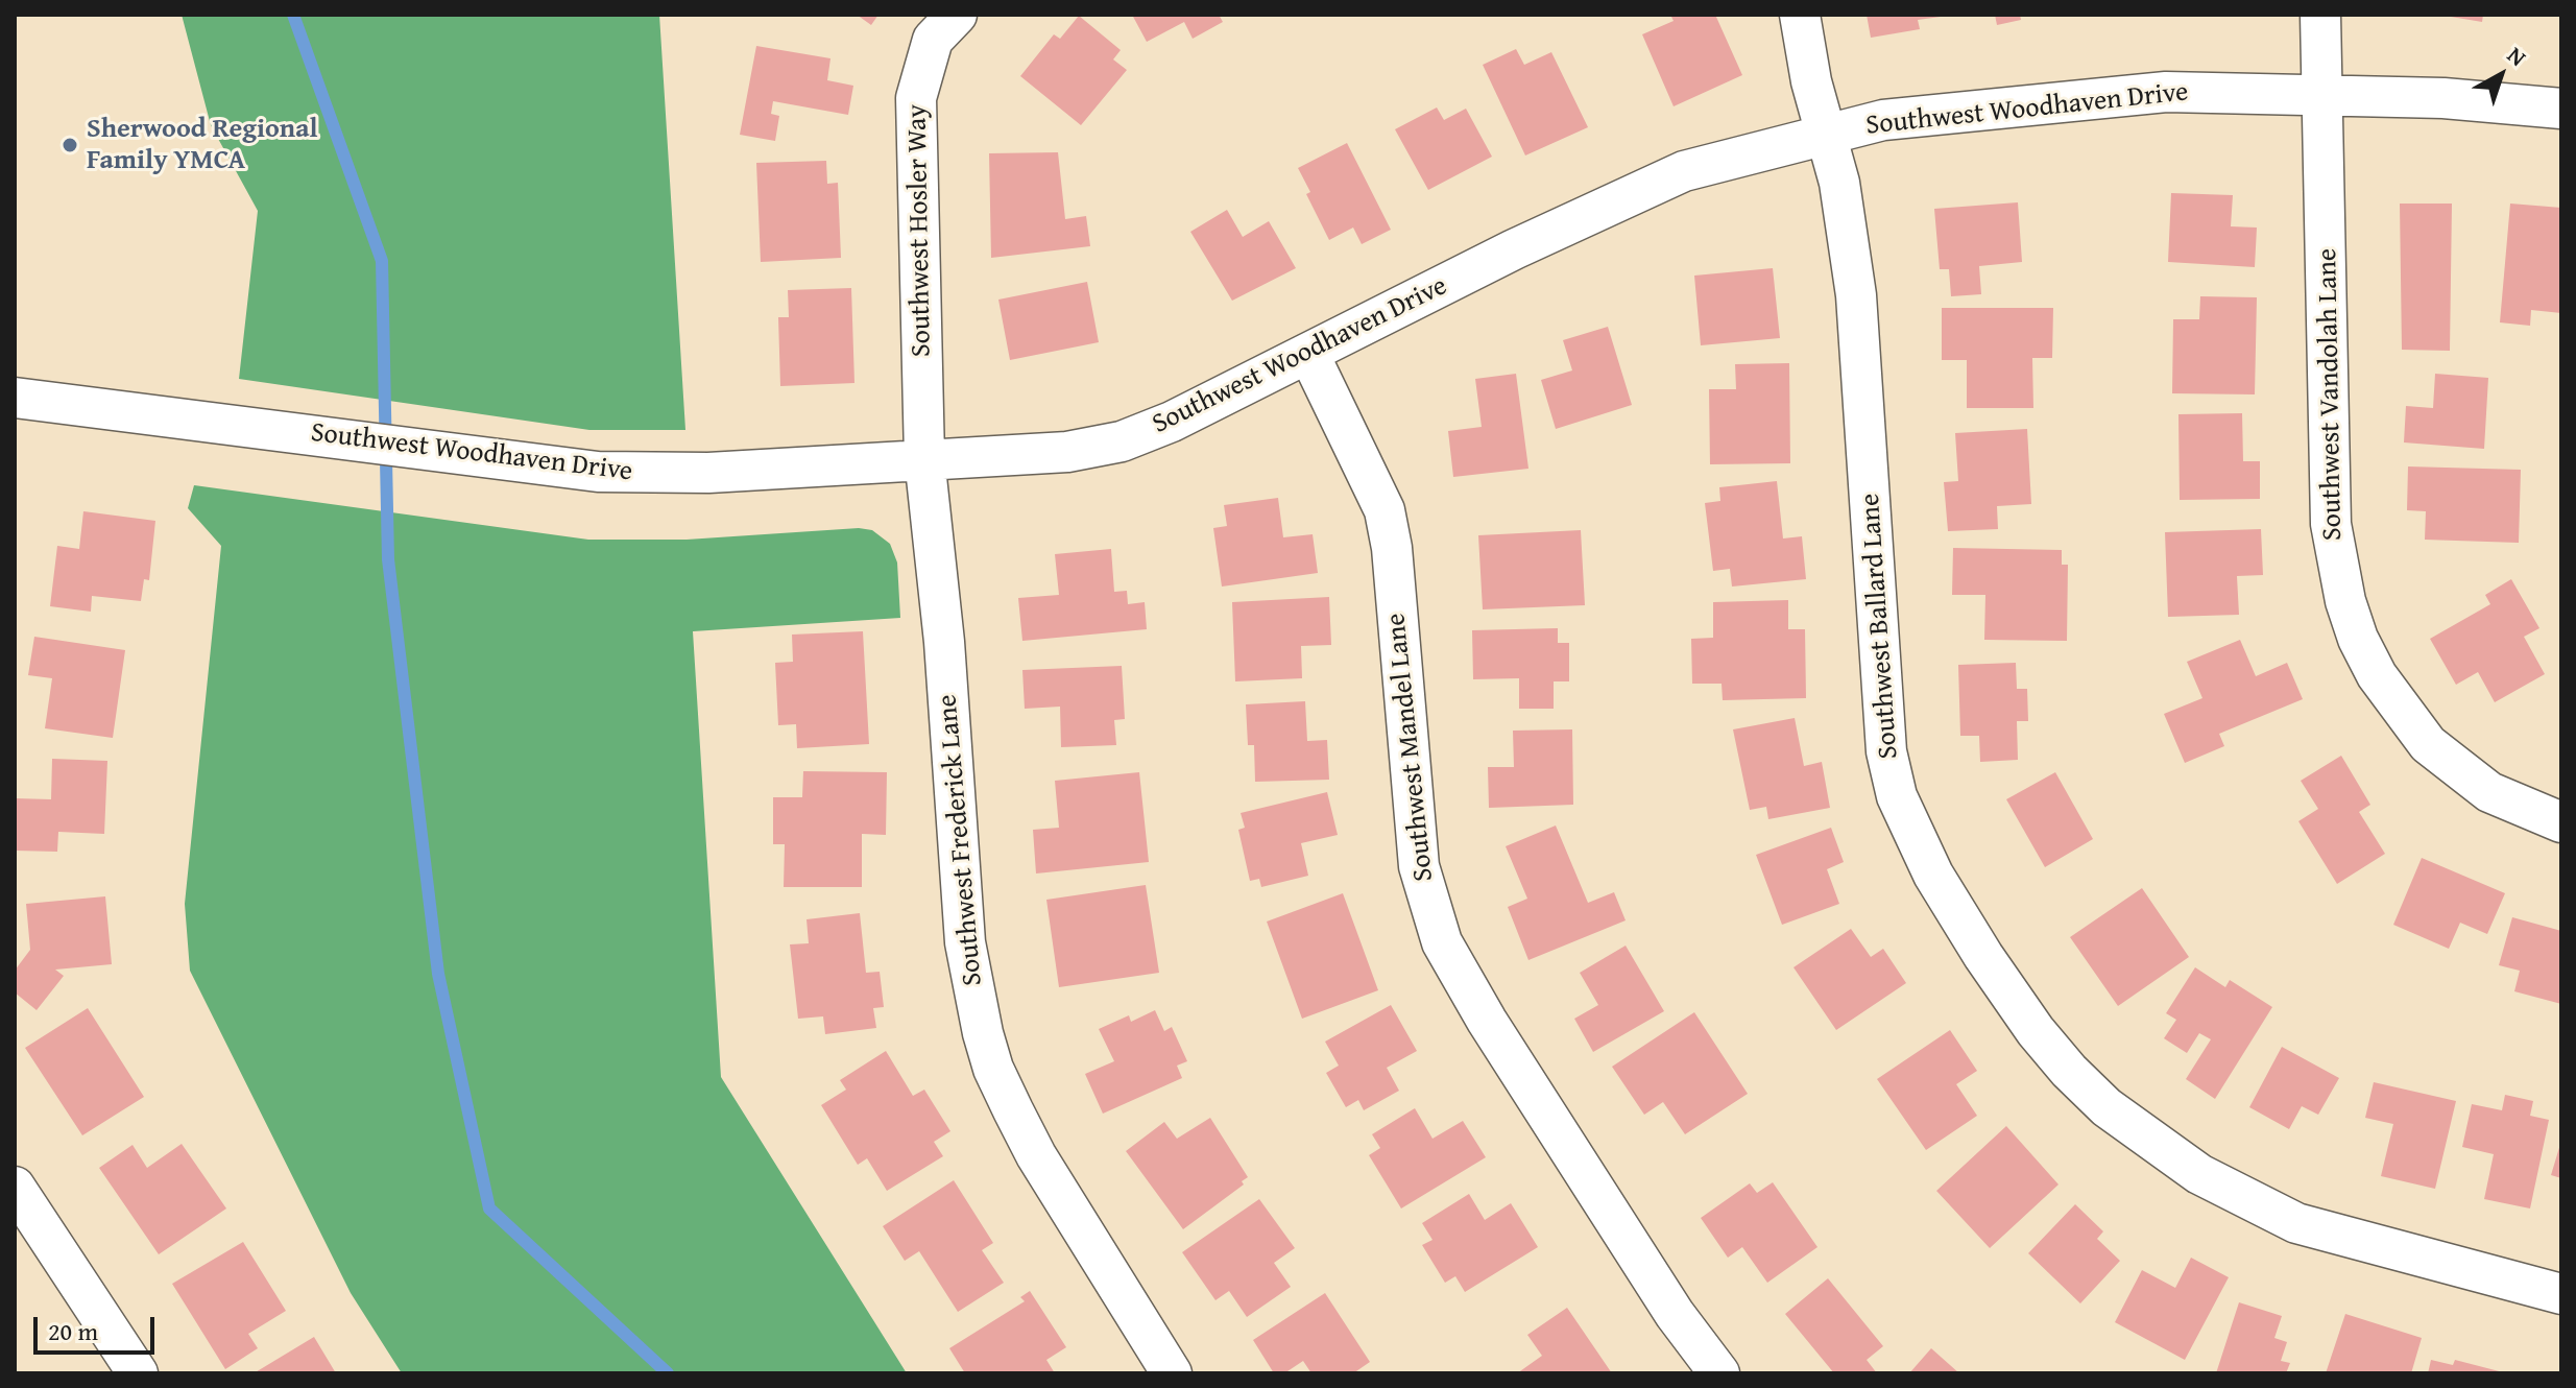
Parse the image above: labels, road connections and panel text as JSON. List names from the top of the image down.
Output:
{
  "streets": {
    "street": [
      "Southwest Woodhaven Drive",
      "Southwest Hosler Way",
      "Southwest Vandolah Lane",
      "Southwest Ballard Lane",
      "Southwest Mandel Lane",
      "Southwest Frederick Lane"
    ]
  },
  "crossings": [
    ["Southwest Woodhaven Drive", "Southwest Hosler Way"],
    ["Southwest Woodhaven Drive", "Southwest Vandolah Lane"],
    ["Southwest Woodhaven Drive", "Southwest Ballard Lane"],
    ["Southwest Woodhaven Drive", "Southwest Mandel Lane"],
    ["Southwest Woodhaven Drive", "Southwest Frederick Lane"],
    ["Southwest Hosler Way", "Southwest Frederick Lane"]
  ],
  "places": ["Sherwood Regional Family YMCA"],
  "scale_bar": "20 m",
  "north": "top right"
}
